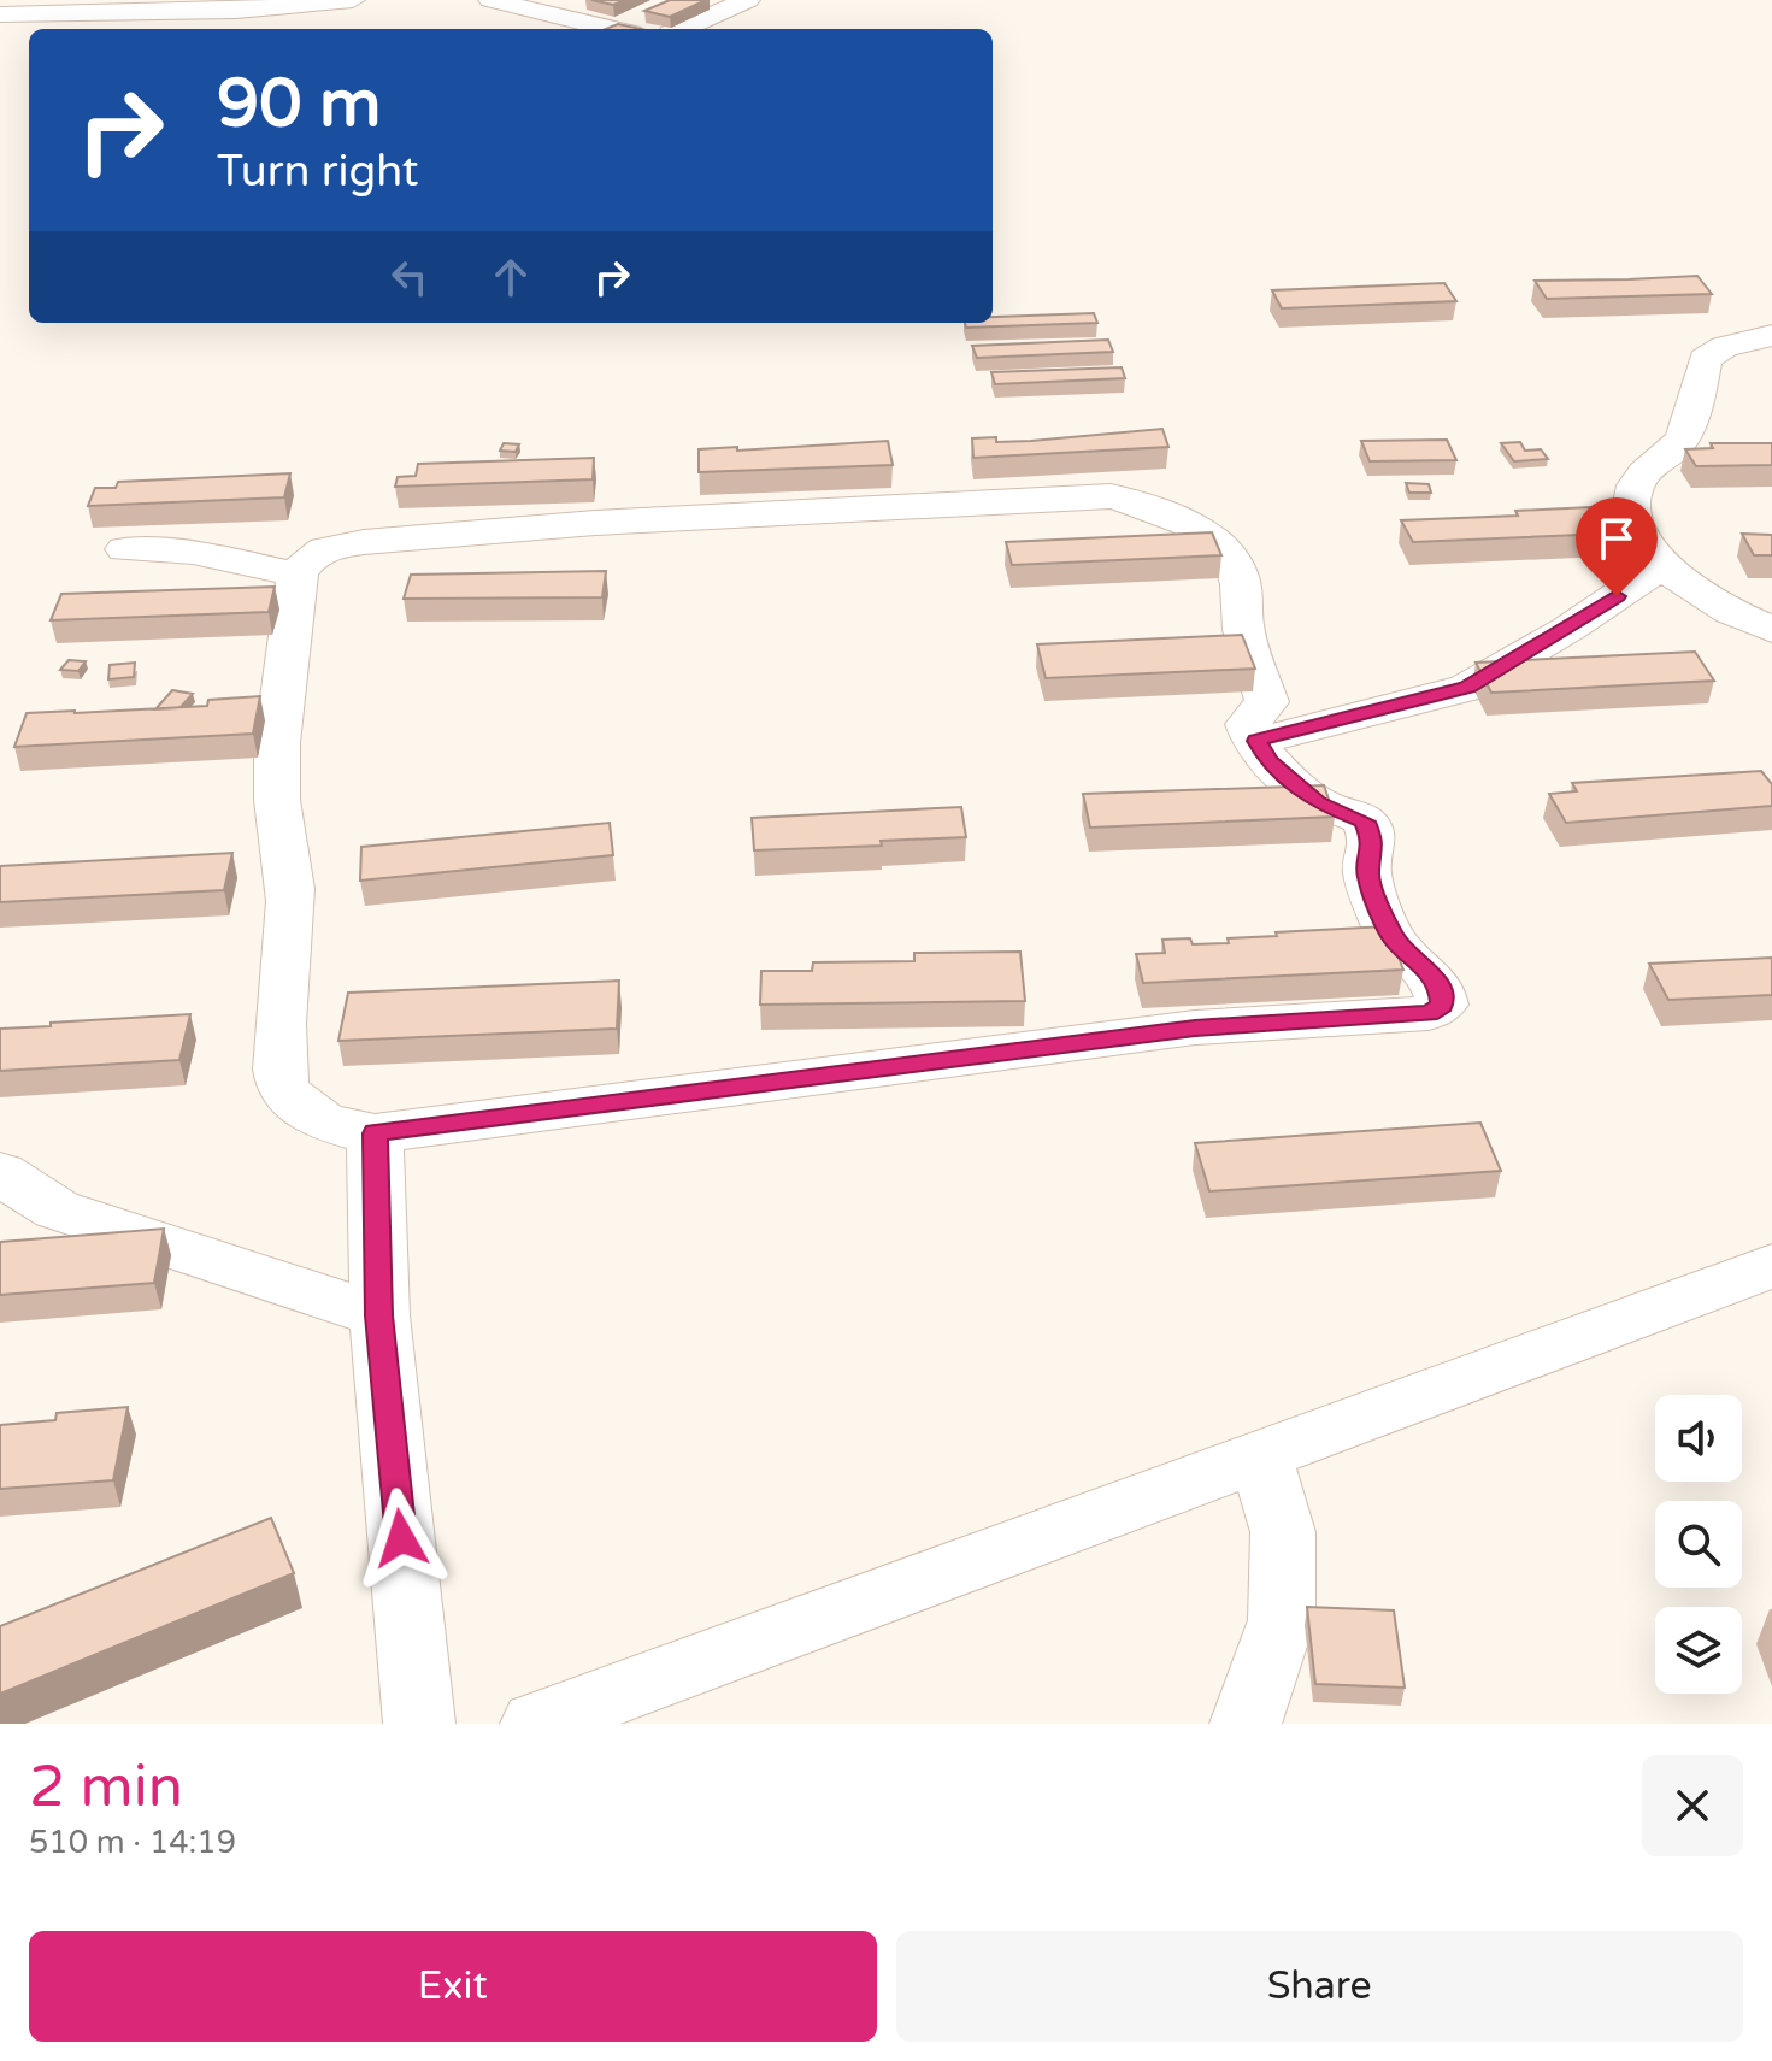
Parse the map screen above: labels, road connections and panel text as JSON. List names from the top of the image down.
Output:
{
  "page": {
    "turn": ["90 m", "Turn right"],
    "heading": ["2 min", "510 m · 14:19"],
    "buttons": ["Exit", "Share"]
  }
}
